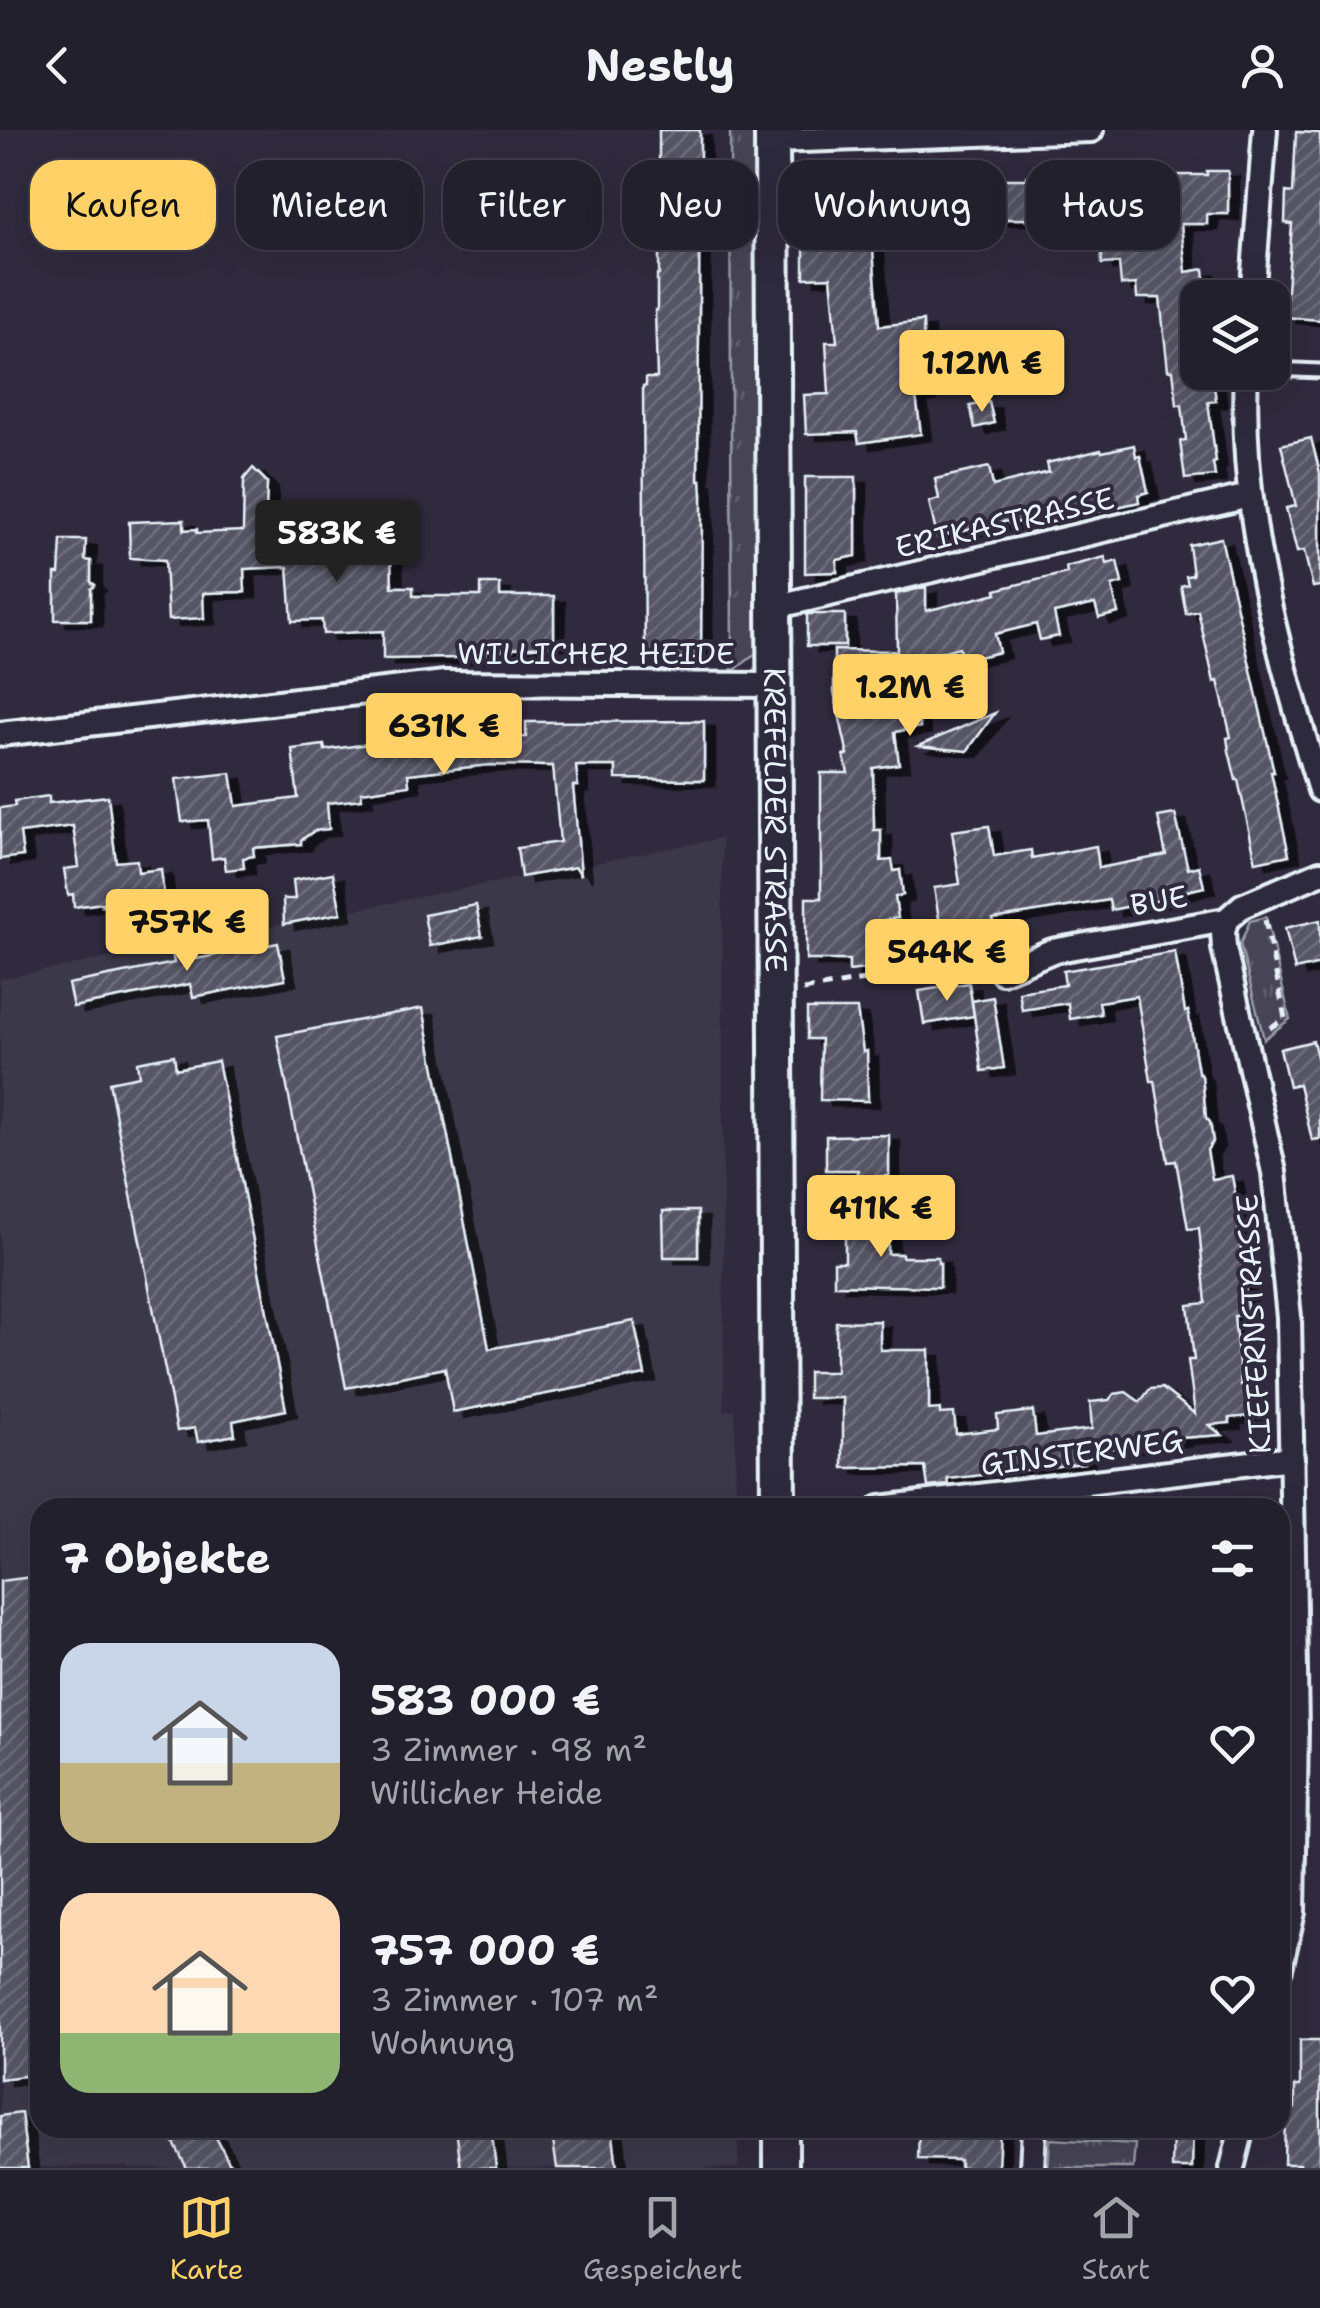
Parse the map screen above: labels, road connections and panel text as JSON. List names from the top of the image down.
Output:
{
  "streets": {
    "main road": ["KREFELDER STRASSE"],
    "street": [
      "ERIKASTRASSE",
      "WILLICHER HEIDE",
      "BUE",
      "KIEFERNSTRASSE",
      "GINSTERWEG"
    ]
  },
  "crossings": [
    ["ERIKASTRASSE", "KREFELDER STRASSE"],
    ["WILLICHER HEIDE", "KREFELDER STRASSE"],
    ["BUE", "KIEFERNSTRASSE"],
    ["KIEFERNSTRASSE", "GINSTERWEG"]
  ],
  "page": {
    "header": "Nestly",
    "chip": [
      "Kaufen",
      "Mieten",
      "Filter",
      "Neu",
      "Wohnung",
      "Haus"
    ],
    "price": [
      "1.12M €",
      "583K €",
      "1.2M €",
      "631K €",
      "757K €",
      "544K €",
      "411K €"
    ],
    "heading": "7 Objekte",
    "list": [
      {
        "name": "583 000 €",
        "note": "3 Zimmer · 98 m² · Willicher Heide"
      },
      {
        "name": "757 000 €",
        "note": "3 Zimmer · 107 m² · Wohnung"
      }
    ],
    "tabs": ["Karte", "Gespeichert", "Start"]
  }
}
